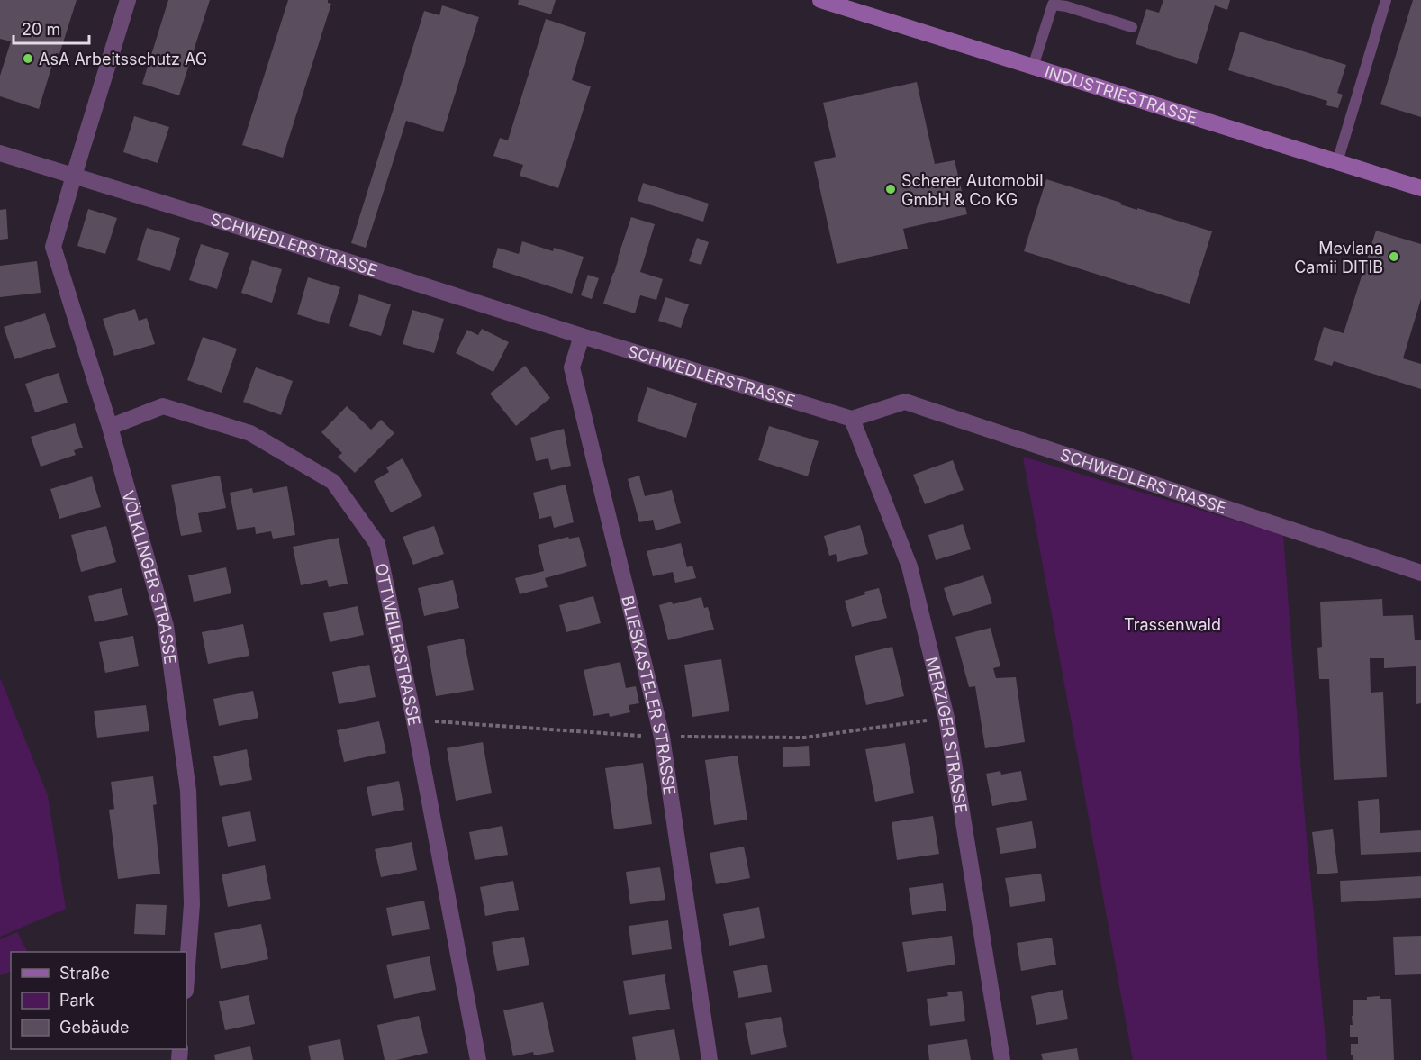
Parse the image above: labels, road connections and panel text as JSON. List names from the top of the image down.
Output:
{
  "streets": {
    "street": [
      "INDUSTRIESTRASSE",
      "SCHWEDLERSTRASSE",
      "VÖLKLINGER STRASSE",
      "OTTWEILERSTRASSE",
      "BLIESKASTELER STRASSE",
      "MERZIGER STRASSE"
    ]
  },
  "crossings": [
    ["SCHWEDLERSTRASSE", "VÖLKLINGER STRASSE"],
    ["SCHWEDLERSTRASSE", "BLIESKASTELER STRASSE"],
    ["SCHWEDLERSTRASSE", "MERZIGER STRASSE"],
    ["VÖLKLINGER STRASSE", "OTTWEILERSTRASSE"]
  ],
  "parks": ["Trassenwald"],
  "places": ["AsA Arbeitsschutz AG", "Scherer Automobil GmbH & Co KG", "Mevlana Camii DITIB"],
  "legend": ["Straße", "Park", "Gebäude"],
  "scale_bar": "20 m"
}
